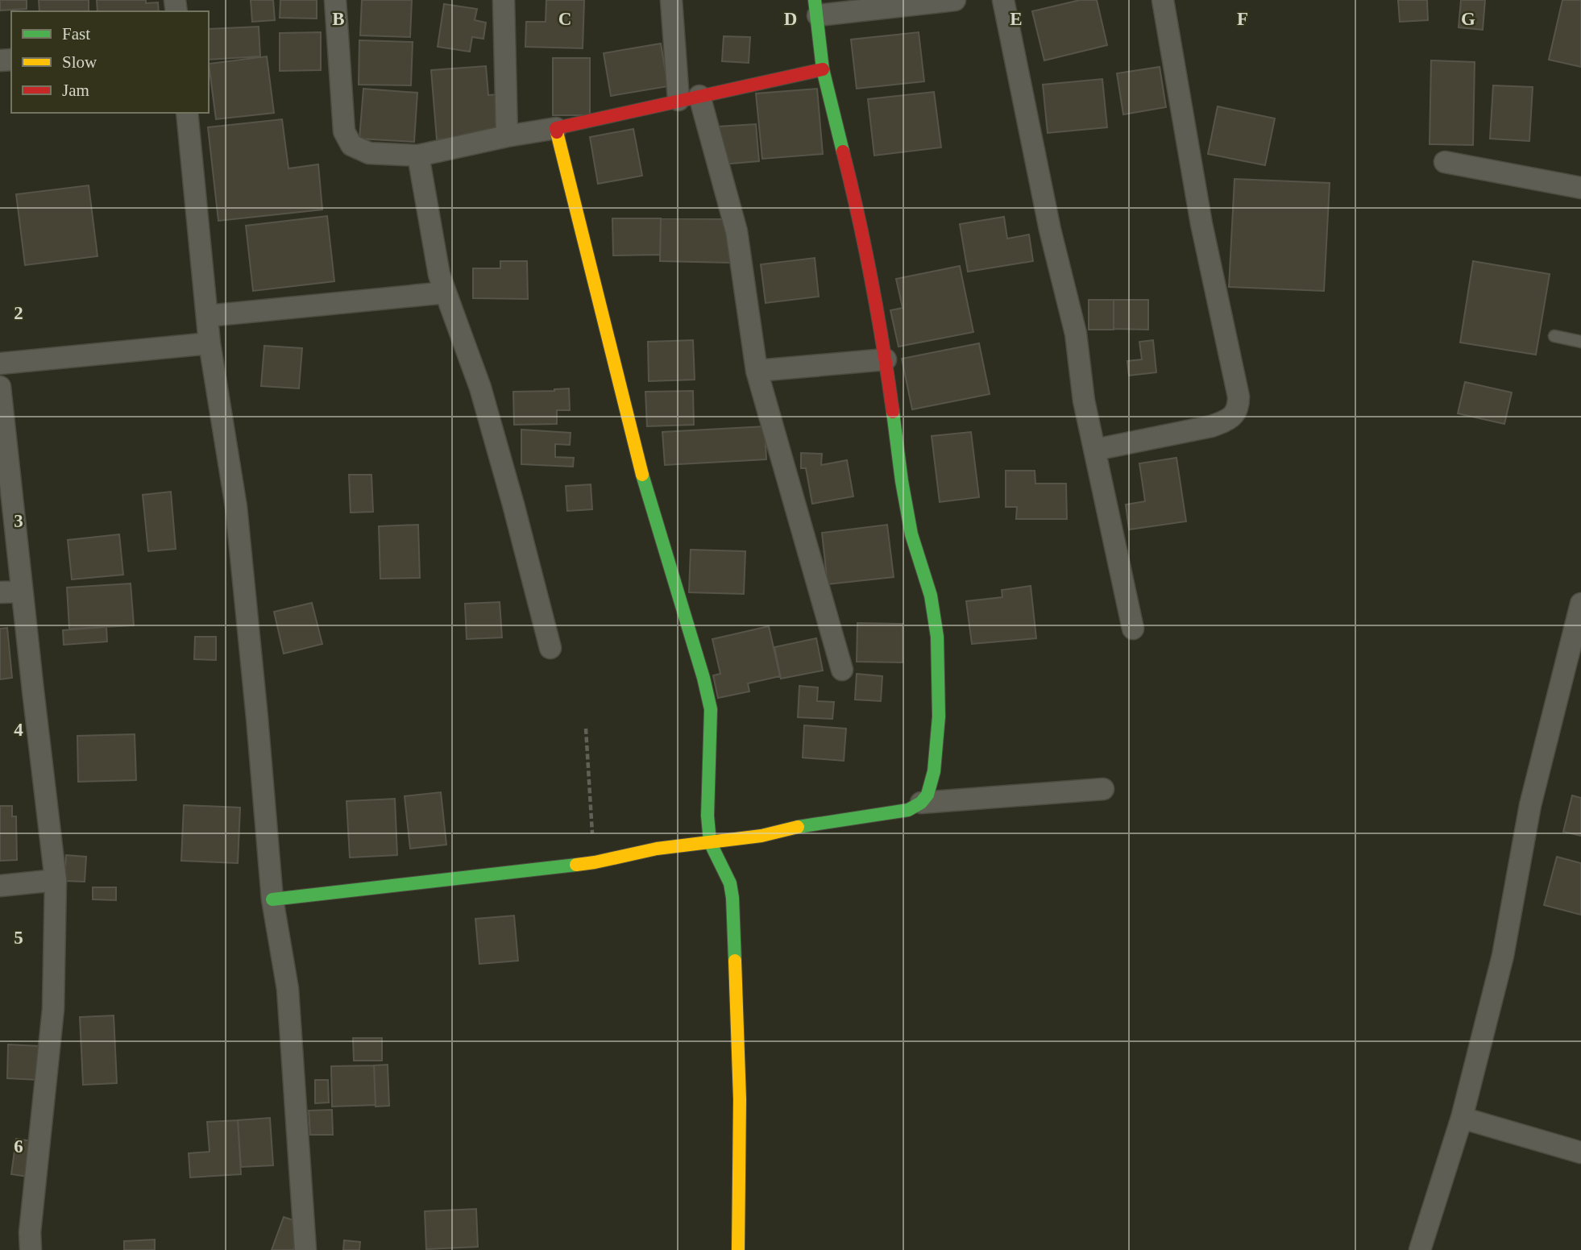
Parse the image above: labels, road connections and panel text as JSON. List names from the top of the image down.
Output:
{
  "legend": ["Fast", "Slow", "Jam"],
  "grid": {
    "columns": [
      "B",
      "C",
      "D",
      "E",
      "F",
      "G"
    ],
    "rows": [
      "2",
      "3",
      "4",
      "5",
      "6"
    ]
  }
}
